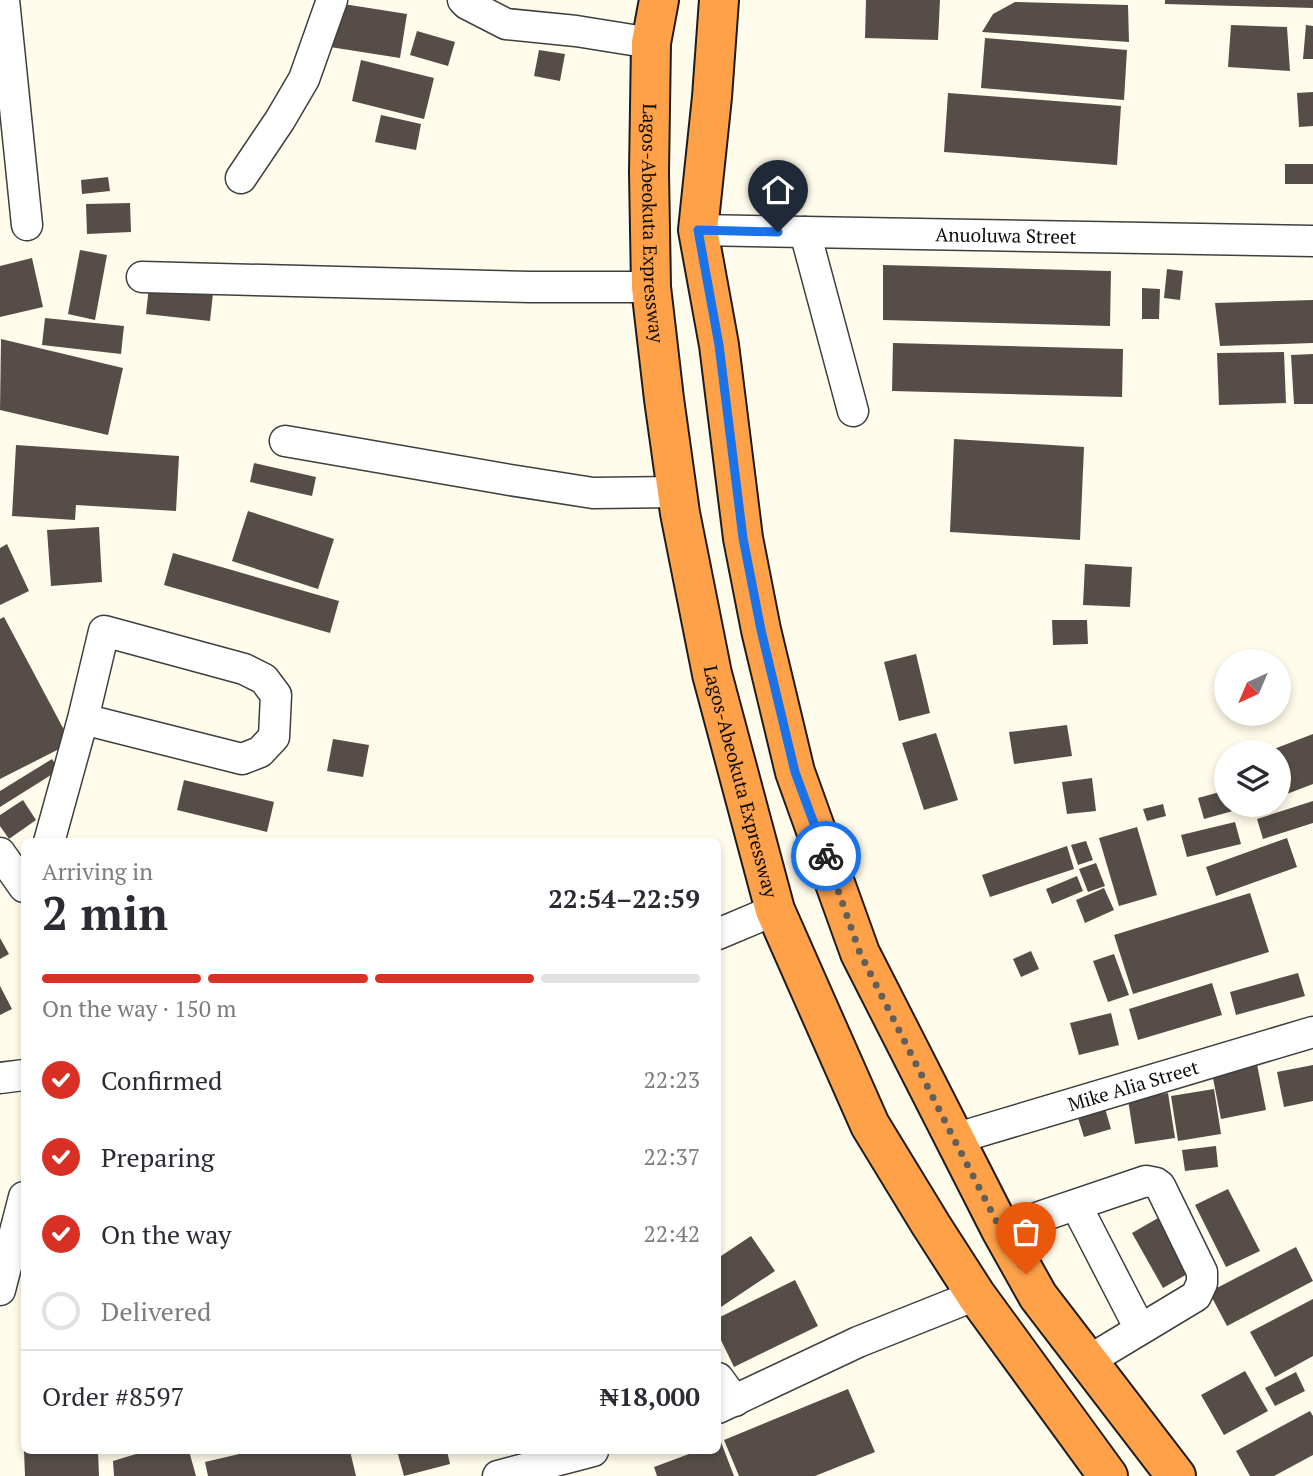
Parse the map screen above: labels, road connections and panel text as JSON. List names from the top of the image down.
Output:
{
  "streets": {
    "highway": ["Lagos-Abeokuta Expressway"],
    "street": ["Anuoluwa Street", "Mike Alia Street"]
  },
  "north": "bottom left",
  "page": {
    "heading": ["2 min", "Arriving in", "22:54–22:59"],
    "panel": ["Order #8597", "₦18,000"],
    "bar": "On the way · 150 m",
    "list": [
      ["Confirmed", "22:23"],
      ["Preparing", "22:37"],
      ["On the way", "22:42"],
      "Delivered"
    ]
  }
}
